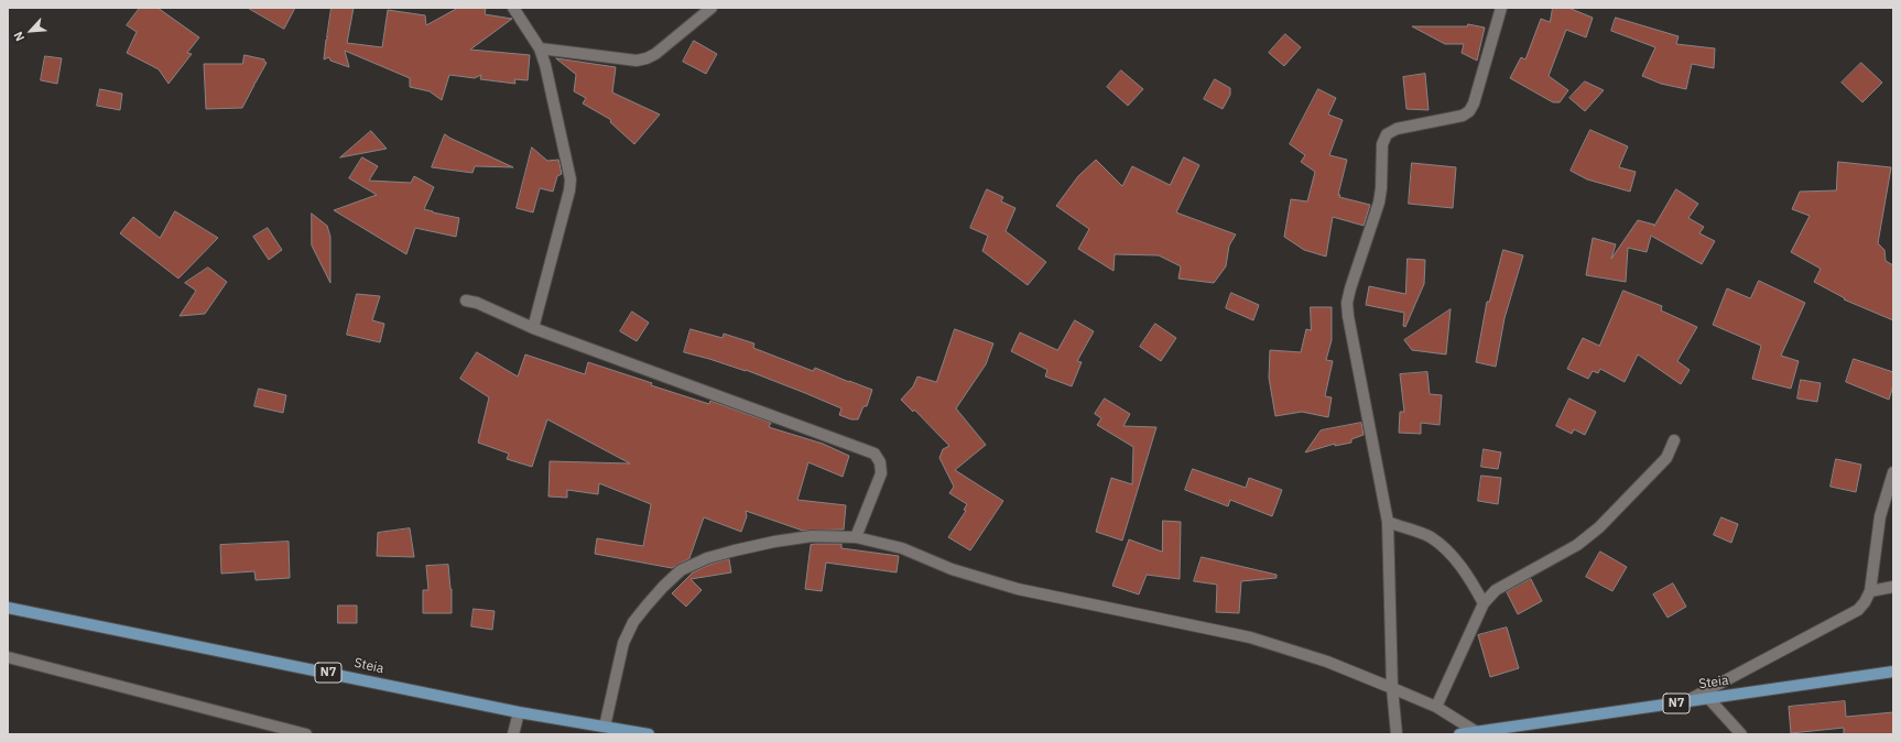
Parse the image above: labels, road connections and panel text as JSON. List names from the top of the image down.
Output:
{
  "streets": {
    "main road": ["Steia", "N7"]
  },
  "north": "bottom left"
}
